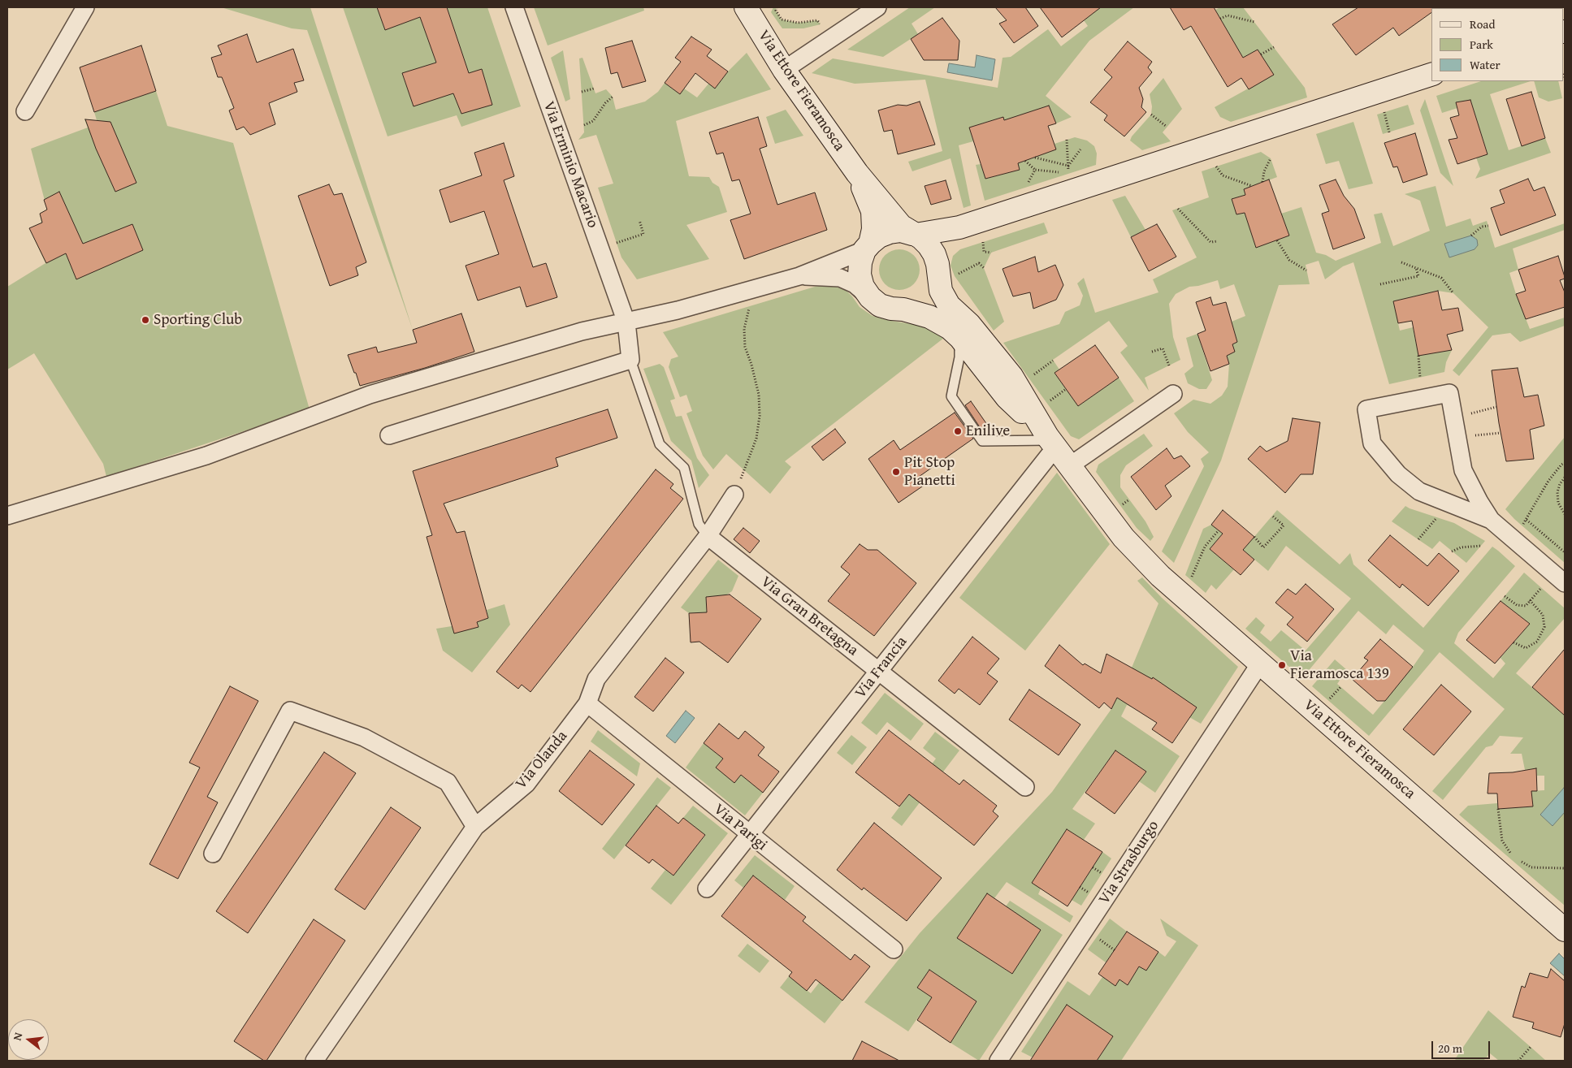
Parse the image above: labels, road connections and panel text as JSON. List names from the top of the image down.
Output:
{
  "streets": {
    "main road": ["Via Ettore Fieramosca"],
    "street": [
      "Via Erminio Macario",
      "Via Gran Bretagna",
      "Via Francia",
      "Via Olanda",
      "Via Parigi",
      "Via Strasburgo"
    ]
  },
  "crossings": [
    ["Via Ettore Fieramosca", "Via Francia"],
    ["Via Ettore Fieramosca", "Via Strasburgo"],
    ["Via Gran Bretagna", "Via Francia"],
    ["Via Gran Bretagna", "Via Olanda"],
    ["Via Francia", "Via Parigi"],
    ["Via Olanda", "Via Parigi"]
  ],
  "places": [
    "Sporting Club",
    "Enilive",
    "Pit Stop Pianetti",
    "Via Fieramosca 139"
  ],
  "legend": ["Road", "Park", "Water"],
  "scale_bar": "20 m",
  "north": "left"
}
